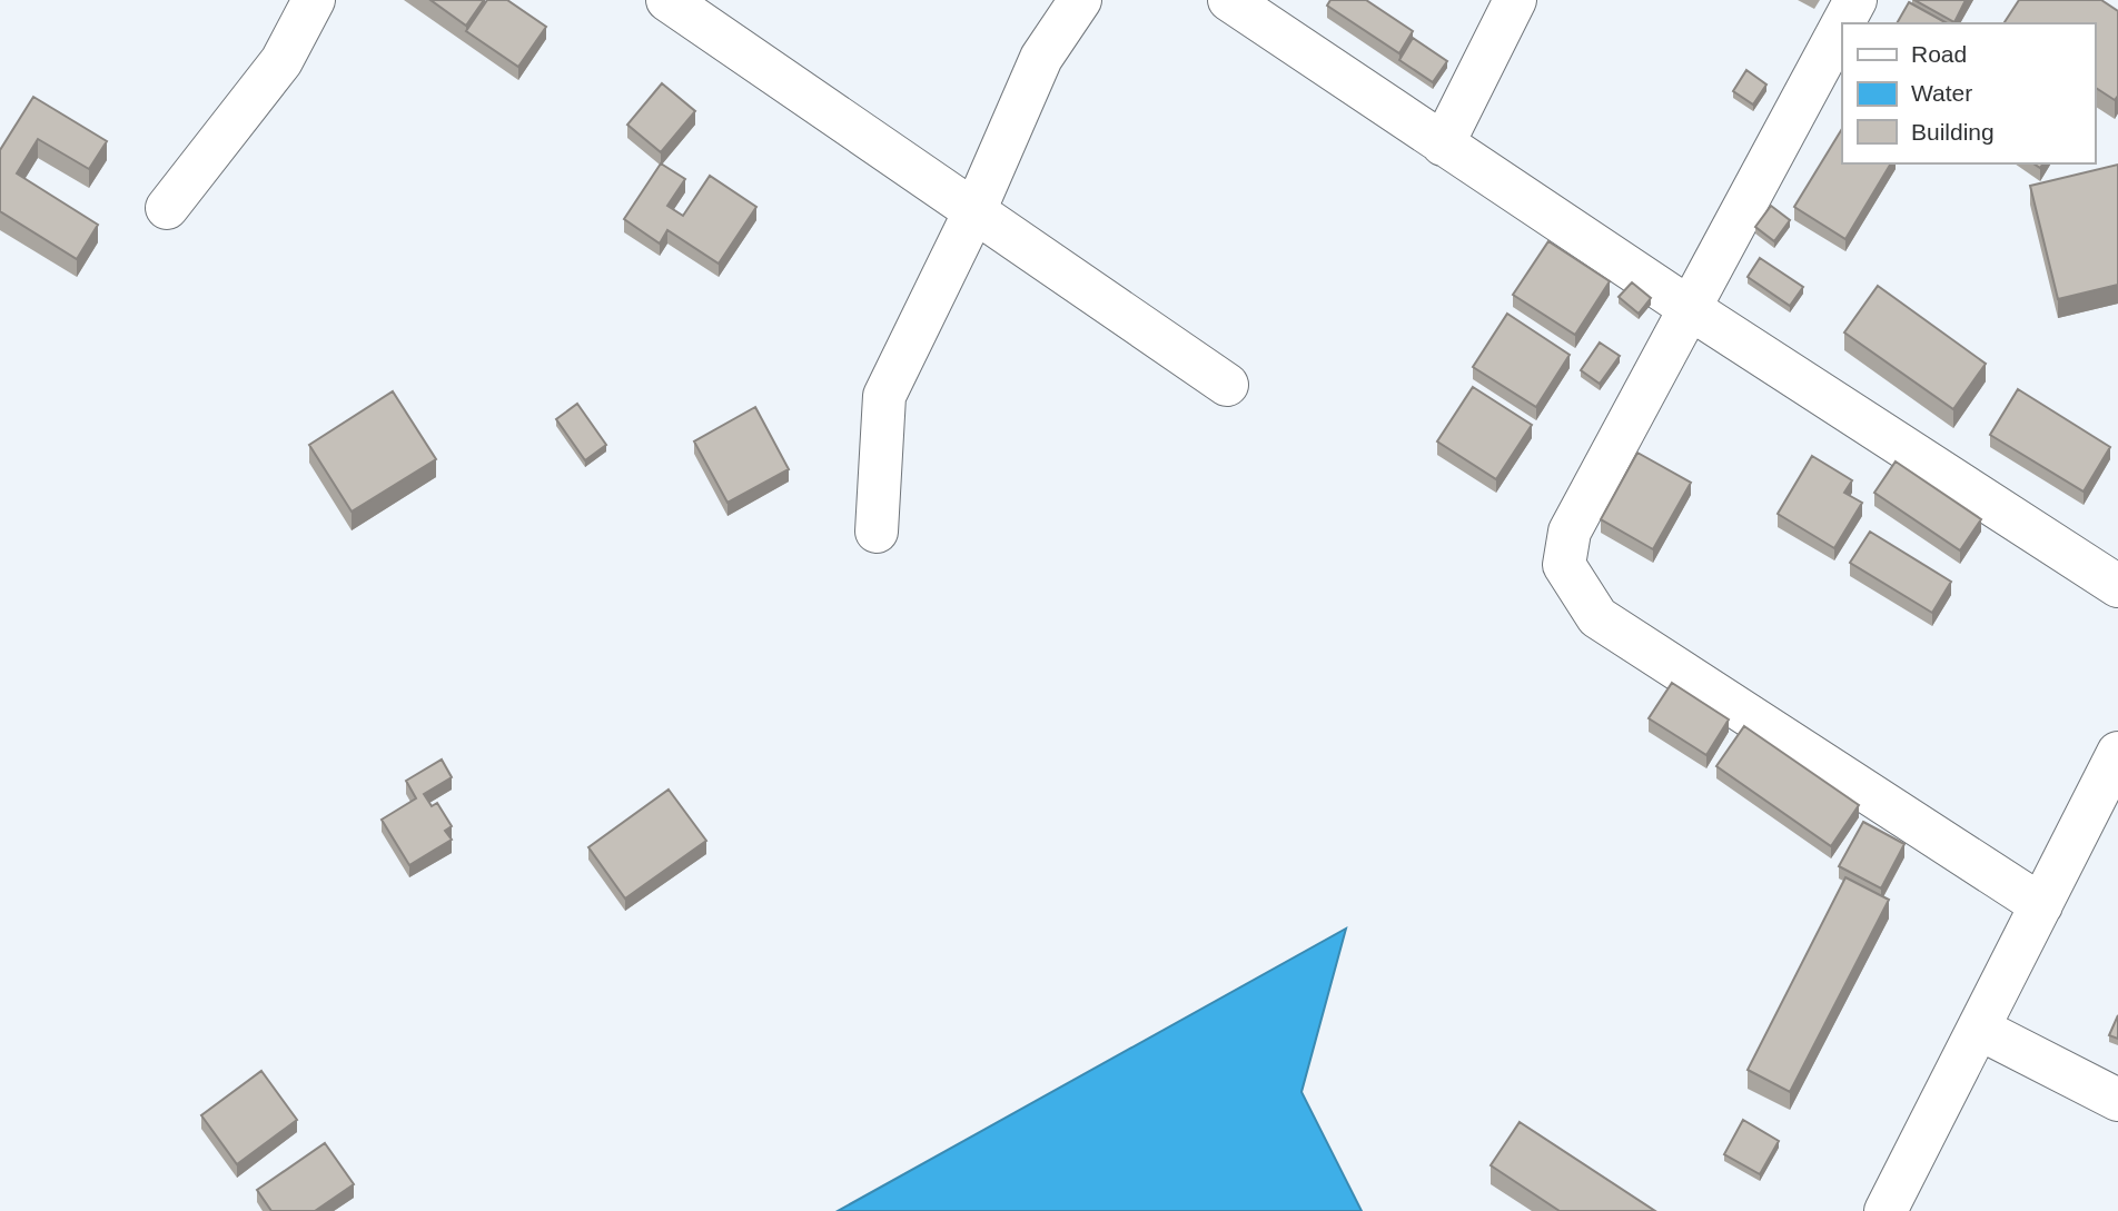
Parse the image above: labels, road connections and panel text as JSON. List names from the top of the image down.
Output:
{
  "legend": ["Road", "Water", "Building"]
}
